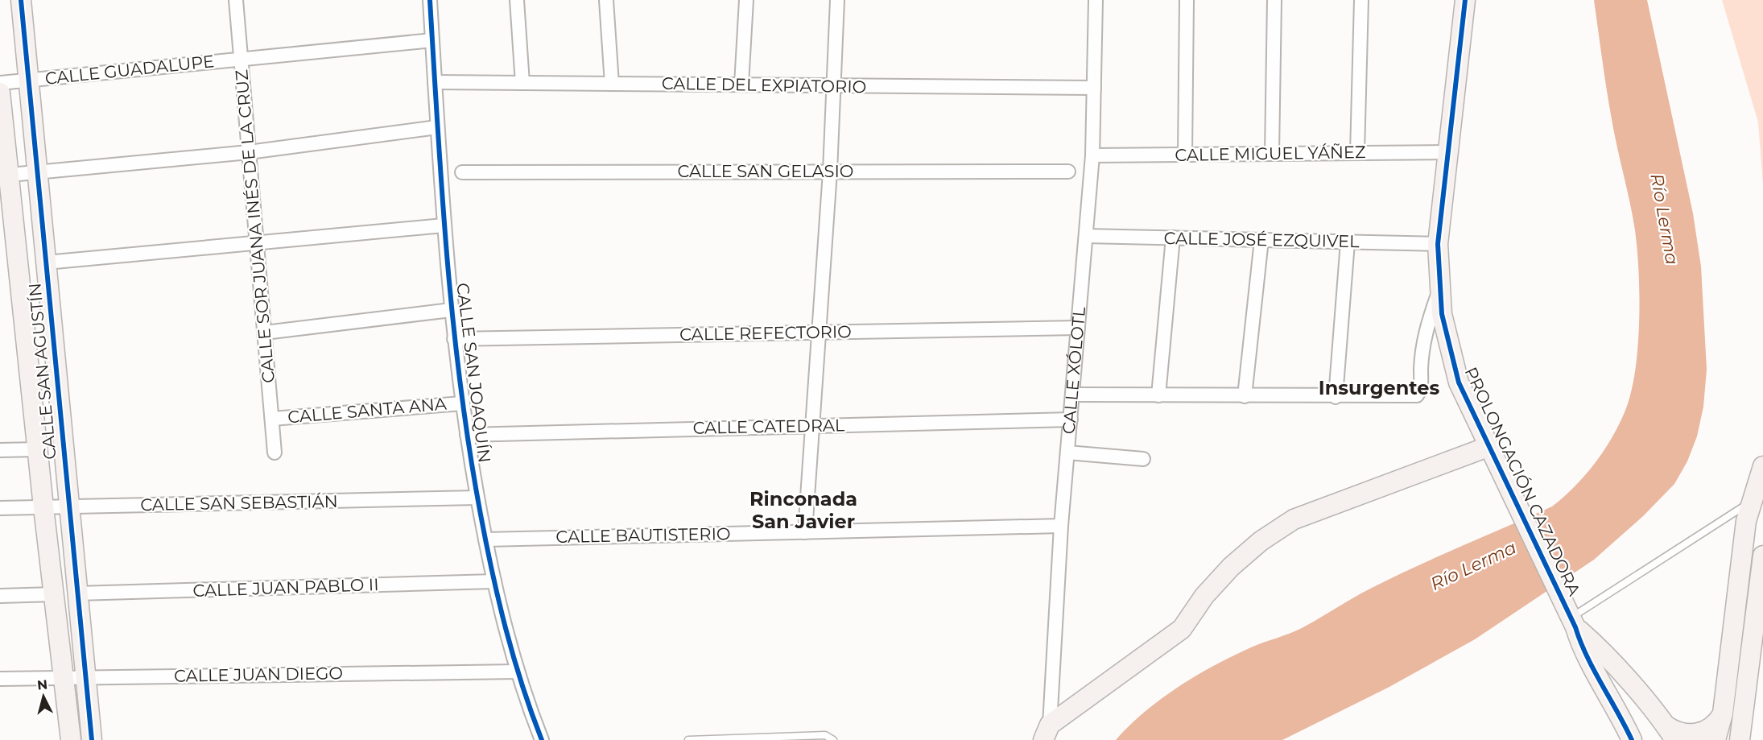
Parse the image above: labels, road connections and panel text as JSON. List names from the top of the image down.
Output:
{
  "streets": {
    "street": [
      "CALLE GUADALUPE",
      "CALLE DEL EXPIATORIO",
      "CALLE MIGUEL YÁÑEZ",
      "CALLE SAN GELASIO",
      "CALLE SOR JUANA INÉS DE LA CRUZ",
      "CALLE JOSÉ EZQUIVEL",
      "CALLE REFECTORIO",
      "CALLE XÓLOTL",
      "CALLE SAN AGUSTÍN",
      "CALLE SAN JOAQUÍN",
      "CALLE SANTA ANA",
      "CALLE CATEDRAL",
      "PROLONGACIÓN CAZADORA",
      "CALLE SAN SEBASTIÁN",
      "CALLE BAUTISTERIO",
      "CALLE JUAN PABLO II",
      "CALLE JUAN DIEGO"
    ]
  },
  "crossings": [
    ["CALLE GUADALUPE", "CALLE SOR JUANA INÉS DE LA CRUZ"],
    ["CALLE GUADALUPE", "CALLE SAN AGUSTÍN"],
    ["CALLE GUADALUPE", "CALLE SAN JOAQUÍN"],
    ["CALLE DEL EXPIATORIO", "CALLE XÓLOTL"],
    ["CALLE DEL EXPIATORIO", "CALLE SAN JOAQUÍN"],
    ["CALLE MIGUEL YÁÑEZ", "CALLE XÓLOTL"],
    ["CALLE MIGUEL YÁÑEZ", "PROLONGACIÓN CAZADORA"],
    ["CALLE SOR JUANA INÉS DE LA CRUZ", "CALLE SANTA ANA"],
    ["CALLE JOSÉ EZQUIVEL", "CALLE XÓLOTL"],
    ["CALLE JOSÉ EZQUIVEL", "PROLONGACIÓN CAZADORA"],
    ["CALLE REFECTORIO", "CALLE XÓLOTL"],
    ["CALLE REFECTORIO", "CALLE SAN JOAQUÍN"],
    ["CALLE XÓLOTL", "CALLE CATEDRAL"],
    ["CALLE XÓLOTL", "CALLE BAUTISTERIO"],
    ["CALLE SAN AGUSTÍN", "CALLE SAN SEBASTIÁN"],
    ["CALLE SAN AGUSTÍN", "CALLE JUAN PABLO II"],
    ["CALLE SAN AGUSTÍN", "CALLE JUAN DIEGO"],
    ["CALLE SAN JOAQUÍN", "CALLE SANTA ANA"],
    ["CALLE SAN JOAQUÍN", "CALLE CATEDRAL"],
    ["CALLE SAN JOAQUÍN", "CALLE SAN SEBASTIÁN"],
    ["CALLE SAN JOAQUÍN", "CALLE BAUTISTERIO"],
    ["CALLE SAN JOAQUÍN", "CALLE JUAN PABLO II"],
    ["CALLE SAN JOAQUÍN", "CALLE JUAN DIEGO"]
  ],
  "districts": ["Insurgentes", "Rinconada San Javier"],
  "water": ["Río Lerma"],
  "north": "top"
}
